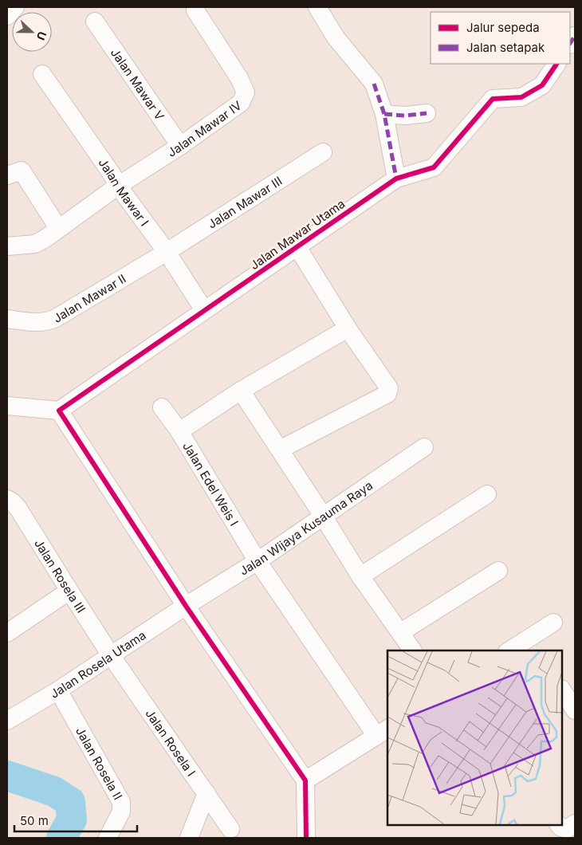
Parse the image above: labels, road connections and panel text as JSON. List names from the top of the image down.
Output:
{
  "streets": {
    "street": [
      "Jalan Mawar V",
      "Jalan Mawar IV",
      "Jalan Mawar I",
      "Jalan Mawar III",
      "Jalan Mawar Utama",
      "Jalan Mawar II",
      "Jalan Edel Weis I",
      "Jalan Wijaya Kusauma Raya",
      "Jalan Rosela III",
      "Jalan Rosela Utama",
      "Jalan Rosela I",
      "Jalan Rosela II"
    ]
  },
  "crossings": [
    ["Jalan Mawar V", "Jalan Mawar IV"],
    ["Jalan Mawar IV", "Jalan Mawar I"],
    ["Jalan Mawar I", "Jalan Mawar III"],
    ["Jalan Mawar I", "Jalan Mawar Utama"],
    ["Jalan Mawar I", "Jalan Mawar II"],
    ["Jalan Mawar III", "Jalan Mawar II"],
    ["Jalan Edel Weis I", "Jalan Wijaya Kusauma Raya"],
    ["Jalan Wijaya Kusauma Raya", "Jalan Rosela Utama"],
    ["Jalan Rosela III", "Jalan Rosela Utama"],
    ["Jalan Rosela III", "Jalan Rosela I"],
    ["Jalan Rosela Utama", "Jalan Rosela I"],
    ["Jalan Rosela Utama", "Jalan Rosela II"]
  ],
  "legend": ["Jalur sepeda", "Jalan setapak"],
  "scale_bar": "50 m",
  "north": "right"
}
